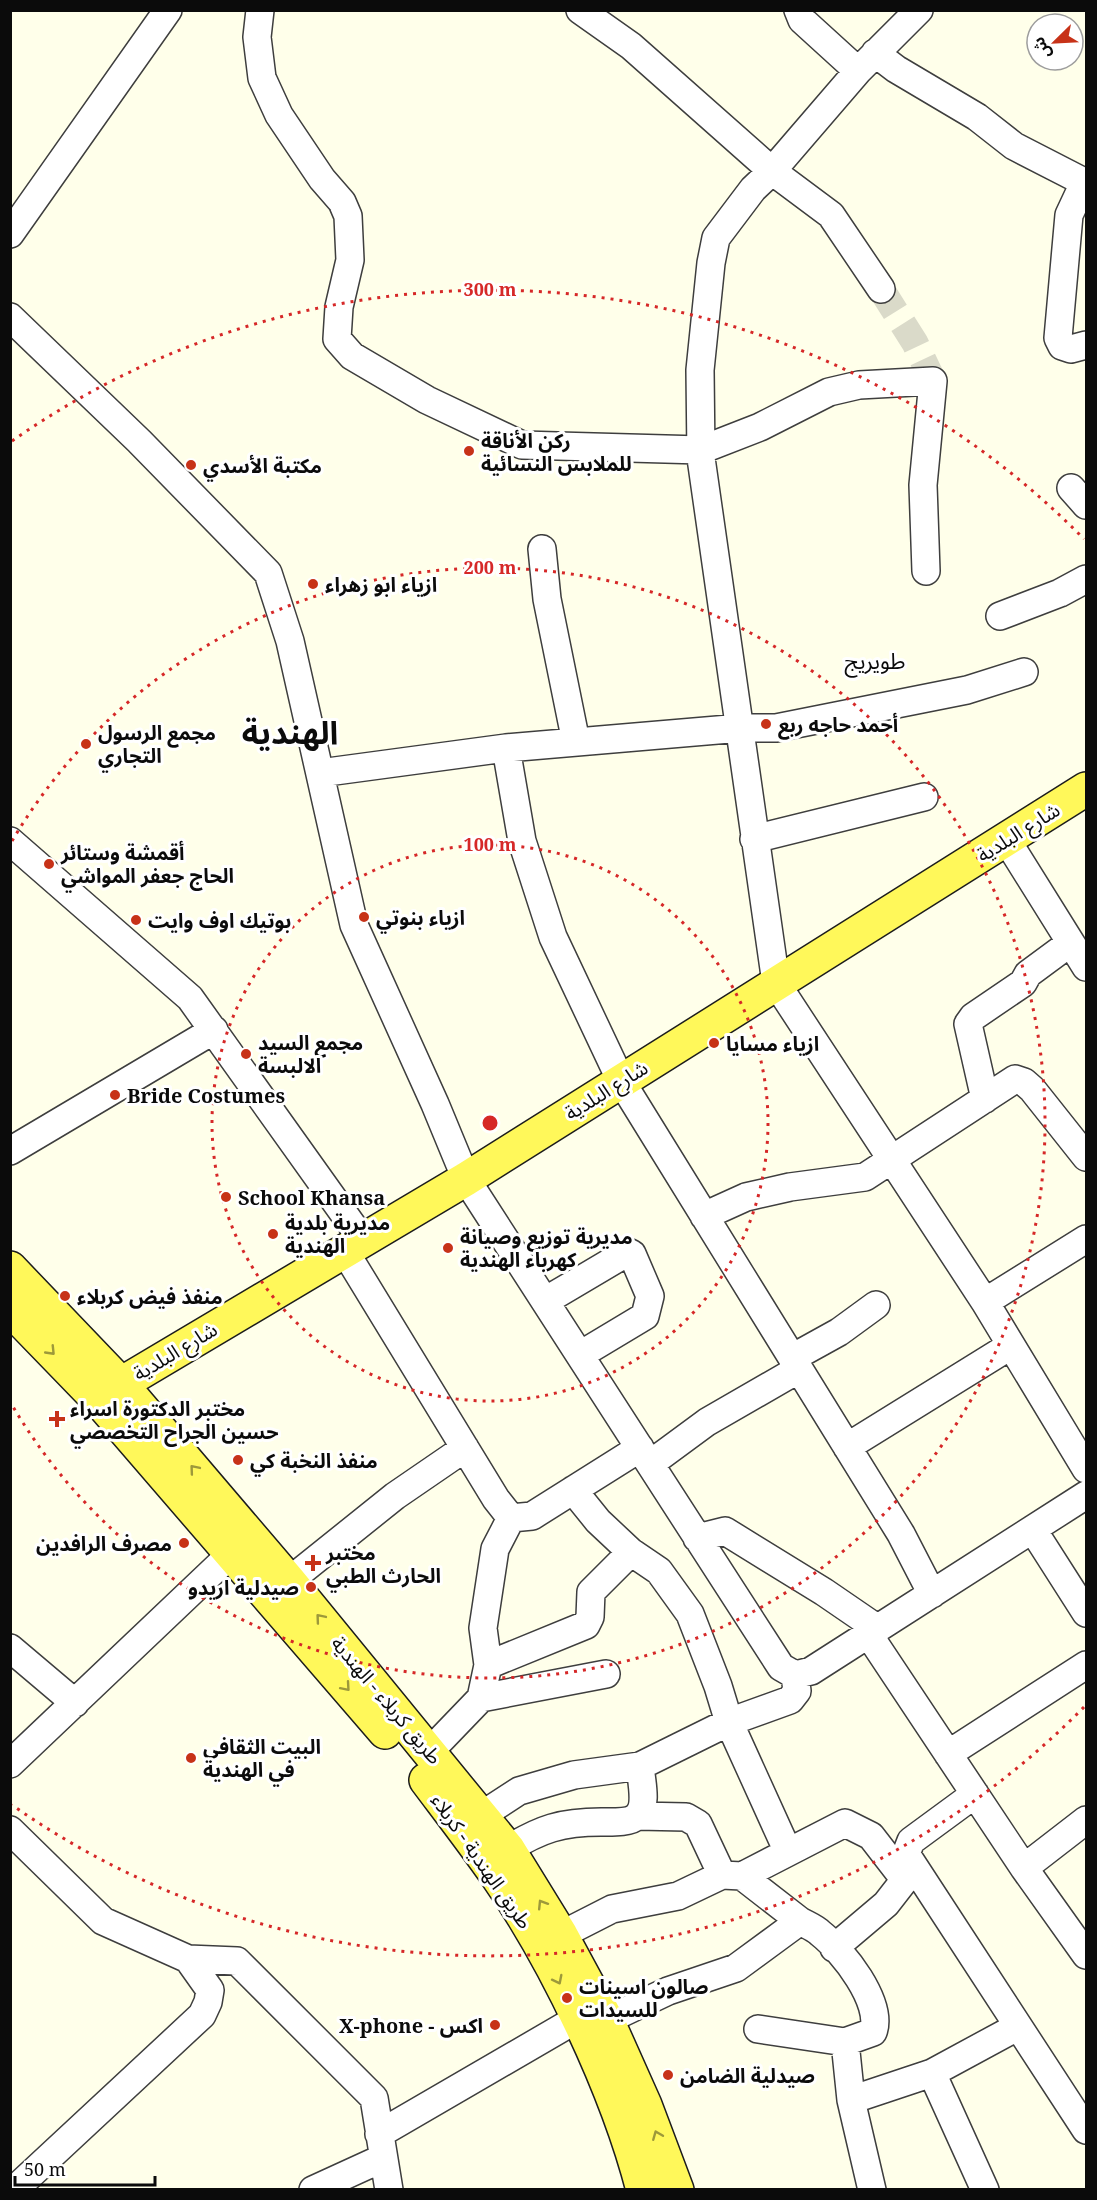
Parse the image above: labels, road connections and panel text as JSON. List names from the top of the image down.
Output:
{
  "streets": {
    "main road": ["شارع البلدية", "طريق كربلاء - الهندية", "طريق الهندية - كربلاء"]
  },
  "crossings": [
    ["شارع البلدية", "طريق كربلاء - الهندية"],
    ["طريق كربلاء - الهندية", "طريق الهندية - كربلاء"]
  ],
  "one_way": ["طريق كربلاء - الهندية", "طريق الهندية - كربلاء"],
  "districts": ["طويريج", "الهندية"],
  "places": {
    "other": [
      "ركن الأناقة للملابس النسائية",
      "مكتبة الأسدي",
      "ازياء ابو زهراء",
      "أحمد حاجه ربع",
      "مجمع الرسول التجاري",
      "أقمشة وستائر الحاج جعفر المواشي",
      "ازياء بنوتي",
      "بوتيك اوف وايت",
      "ازياء مسايا",
      "مجمع السيد الالبسة",
      "Bride Costumes",
      "School Khansa",
      "مديرية بلدية الهندية",
      "مديرية توزيع وصيانة كهرباء الهندية",
      "منفذ فيض كربلاء",
      "منفذ النخبة كي",
      "مصرف الرافدين",
      "صيدلية اريدو",
      "البيت الثقافي في الهندية",
      "صالون اسينات للسيدات",
      "X-phone - اكس",
      "صيدلية الضامن"
    ],
    "health": ["مختبر الدكتورة اسراء حسين الجراح التخصصي", "مختبر الحارث الطبي"]
  },
  "scale_bar": "50 m",
  "north": "bottom left",
  "rings": ["300 m", "200 m", "100 m"]
}
